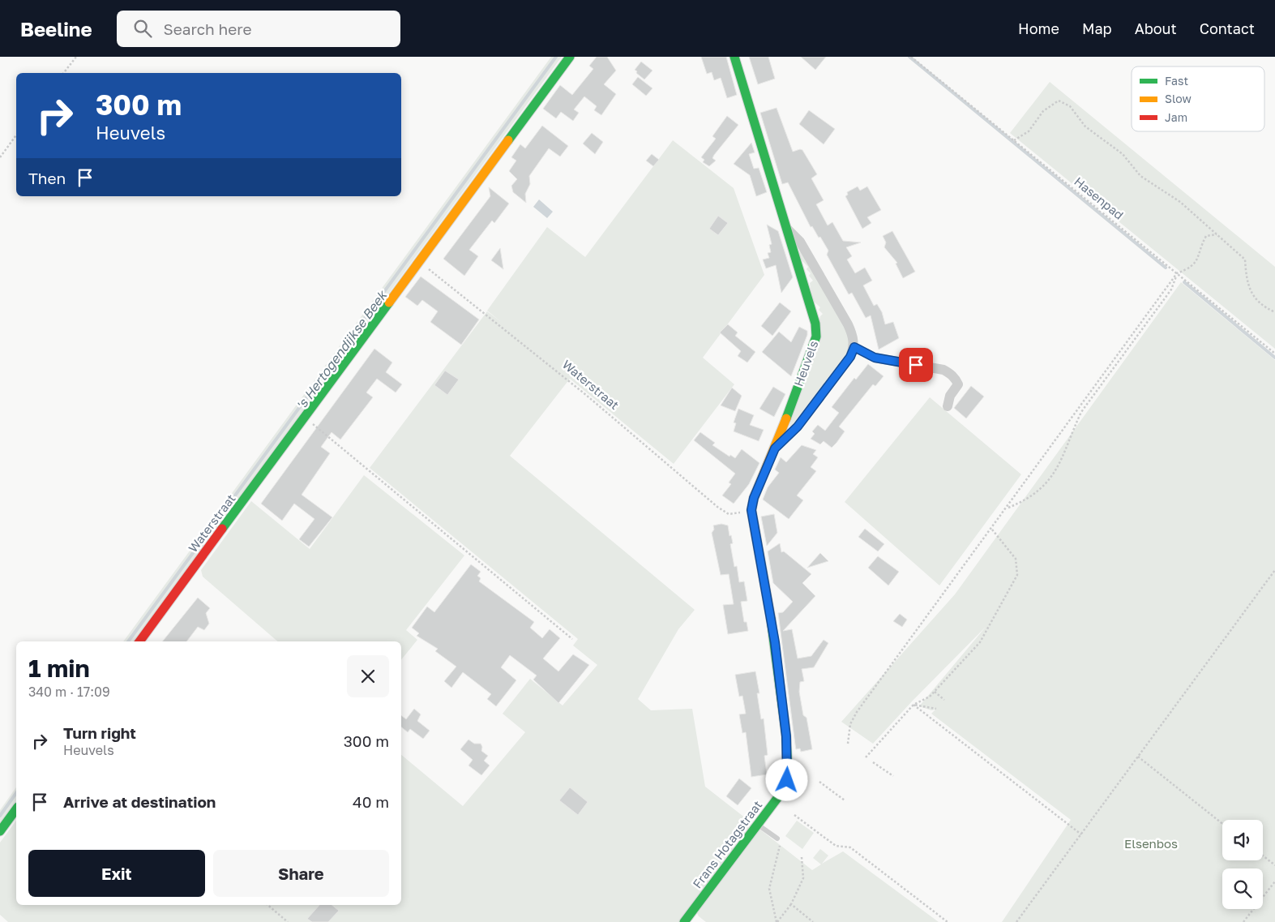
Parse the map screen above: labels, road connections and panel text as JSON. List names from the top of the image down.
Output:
{
  "streets": {
    "street": ["Heuvels", "Waterstraat", "Frans Hotagstraat"],
    "path": ["Hasenpad"]
  },
  "crossings": [
    ["Heuvels", "Waterstraat"],
    ["Heuvels", "Frans Hotagstraat"]
  ],
  "water": ["'s Hertogendijkse Beek"],
  "parks": ["Elsenbos"],
  "legend": ["Fast", "Slow", "Jam"],
  "page": {
    "header": "Beeline",
    "search": "Search here",
    "nav": [
      "Home",
      "Map",
      "About",
      "Contact"
    ],
    "turn": ["300 m", "Heuvels"],
    "then": "Then",
    "heading": ["1 min", "340 m · 17:09"],
    "list": [
      {
        "name": "Turn right",
        "note": "Heuvels",
        "value": "300 m"
      },
      {
        "name": "Arrive at destination",
        "value": "40 m"
      }
    ],
    "buttons": ["Exit", "Share"]
  }
}
